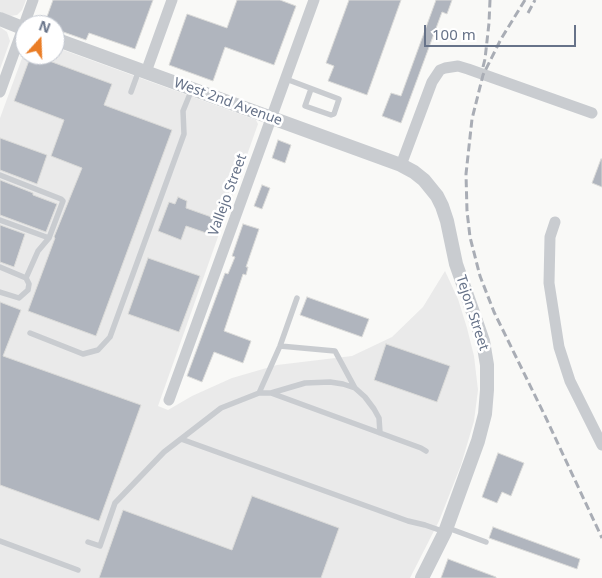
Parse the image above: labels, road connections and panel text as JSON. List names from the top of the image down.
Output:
{
  "streets": {
    "street": ["West 2nd Avenue", "Vallejo Street", "Tejon Street"]
  },
  "crossings": [
    ["West 2nd Avenue", "Vallejo Street"],
    ["West 2nd Avenue", "Tejon Street"]
  ],
  "scale_bar": "100 m",
  "north": "top"
}
